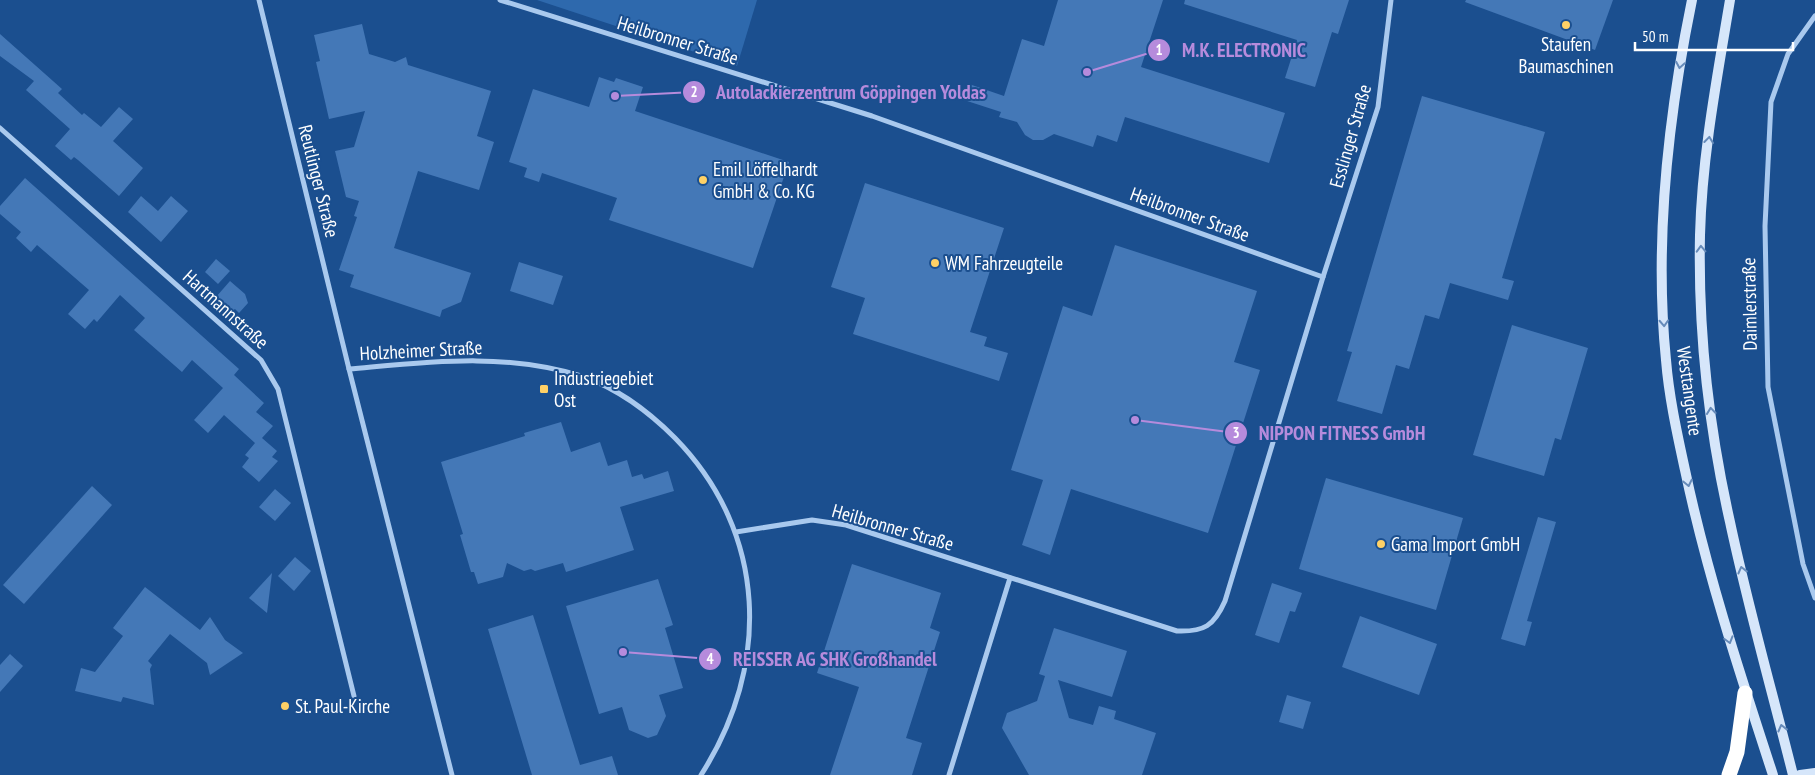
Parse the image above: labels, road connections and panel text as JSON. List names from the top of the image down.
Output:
{
  "streets": {
    "main road": ["Westtangente"],
    "street": [
      "Heilbronner Straße",
      "Esslinger Straße",
      "Reutlinger Straße",
      "Daimlerstraße",
      "Hartmannstraße",
      "Holzheimer Straße"
    ]
  },
  "crossings": [
    ["Heilbronner Straße", "Esslinger Straße"],
    ["Heilbronner Straße", "Holzheimer Straße"],
    ["Reutlinger Straße", "Holzheimer Straße"]
  ],
  "places": {
    "other": [
      "Staufen Baumaschinen",
      "M.K. ELECTRONIC",
      "Autolackierzentrum Göppingen Yoldas",
      "Emil Löffelhardt GmbH & Co. KG",
      "WM Fahrzeugteile",
      "NIPPON FITNESS GmbH",
      "Gama Import GmbH",
      "REISSER AG SHK Großhandel",
      "St. Paul-Kirche"
    ],
    "transit": ["Industriegebiet Ost"]
  },
  "scale_bar": "50 m"
}
